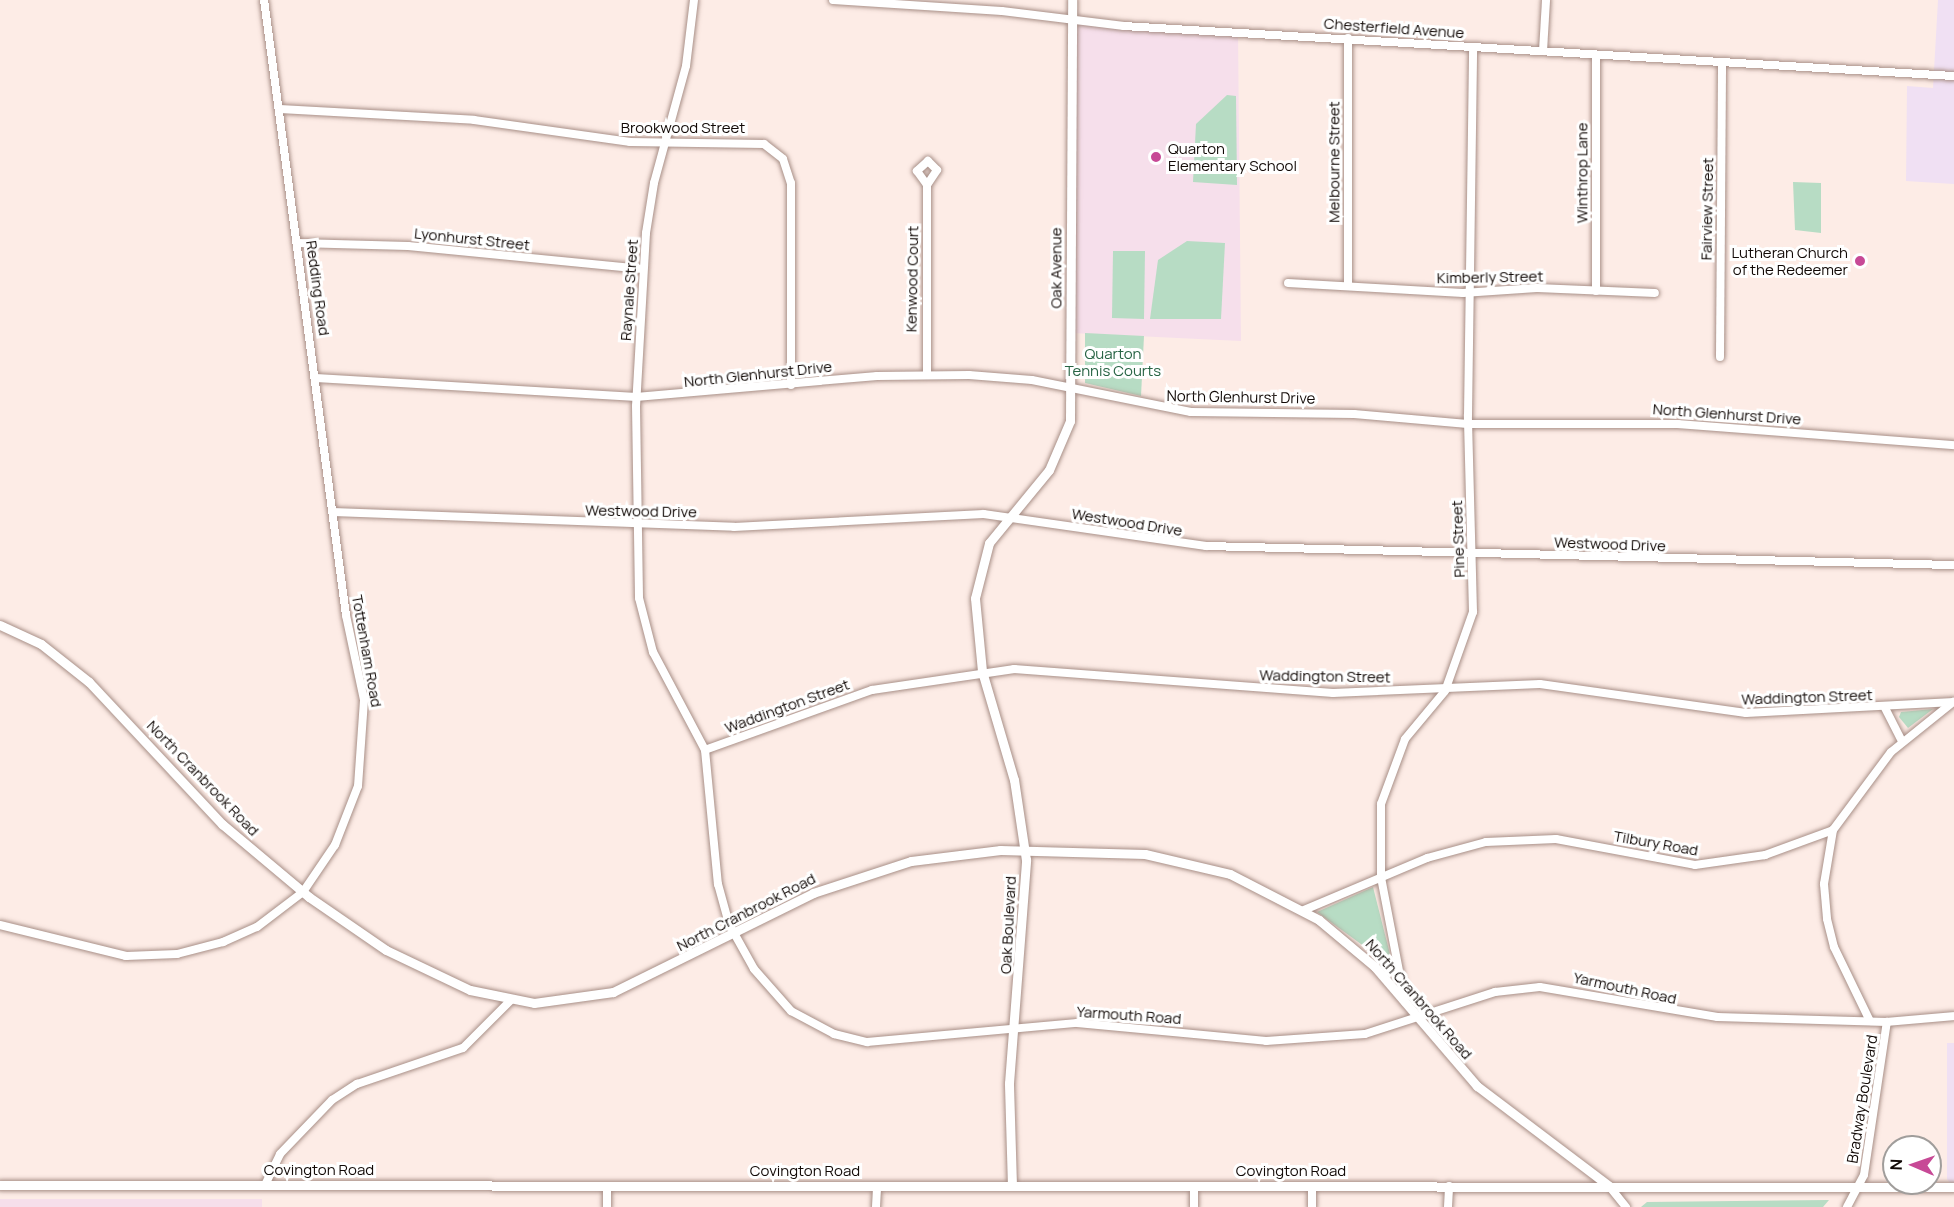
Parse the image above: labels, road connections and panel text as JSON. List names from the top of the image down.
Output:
{
  "streets": {
    "street": [
      "Chesterfield Avenue",
      "Brookwood Street",
      "Melbourne Street",
      "Winthrop Lane",
      "Fairview Street",
      "Lyonhurst Street",
      "Oak Avenue",
      "Kimberly Street",
      "Kenwood Court",
      "Redding Road",
      "Raynale Street",
      "North Glenhurst Drive",
      "Westwood Drive",
      "Pine Street",
      "Tottenham Road",
      "Waddington Street",
      "North Cranbrook Road",
      "Tilbury Road",
      "Oak Boulevard",
      "Yarmouth Road",
      "Bradway Boulevard",
      "Covington Road"
    ]
  },
  "crossings": [
    ["Chesterfield Avenue", "Melbourne Street"],
    ["Chesterfield Avenue", "Winthrop Lane"],
    ["Chesterfield Avenue", "Fairview Street"],
    ["Chesterfield Avenue", "Oak Avenue"],
    ["Chesterfield Avenue", "Pine Street"],
    ["Brookwood Street", "Redding Road"],
    ["Brookwood Street", "Raynale Street"],
    ["Brookwood Street", "North Glenhurst Drive"],
    ["Melbourne Street", "Kimberly Street"],
    ["Winthrop Lane", "Kimberly Street"],
    ["Lyonhurst Street", "Redding Road"],
    ["Lyonhurst Street", "Raynale Street"],
    ["Oak Avenue", "North Glenhurst Drive"],
    ["Oak Avenue", "Westwood Drive"],
    ["Oak Avenue", "Waddington Street"],
    ["Oak Avenue", "Oak Boulevard"],
    ["Kimberly Street", "Pine Street"],
    ["Kenwood Court", "North Glenhurst Drive"],
    ["Redding Road", "North Glenhurst Drive"],
    ["Redding Road", "Westwood Drive"],
    ["Redding Road", "Tottenham Road"],
    ["Raynale Street", "North Glenhurst Drive"],
    ["Raynale Street", "Westwood Drive"],
    ["Raynale Street", "Yarmouth Road"],
    ["North Glenhurst Drive", "Pine Street"],
    ["Westwood Drive", "Pine Street"],
    ["Pine Street", "Waddington Street"],
    ["Pine Street", "North Cranbrook Road"],
    ["Pine Street", "Tilbury Road"],
    ["Tottenham Road", "North Cranbrook Road"],
    ["Waddington Street", "Oak Boulevard"],
    ["Waddington Street", "Yarmouth Road"],
    ["North Cranbrook Road", "Tilbury Road"],
    ["North Cranbrook Road", "Oak Boulevard"],
    ["North Cranbrook Road", "Yarmouth Road"],
    ["North Cranbrook Road", "Covington Road"],
    ["Oak Boulevard", "Yarmouth Road"],
    ["Oak Boulevard", "Covington Road"],
    ["Yarmouth Road", "Bradway Boulevard"]
  ],
  "parks": ["Quarton Tennis Courts"],
  "places": ["Quarton Elementary School", "Lutheran Church of the Redeemer"],
  "north": "left"
}
